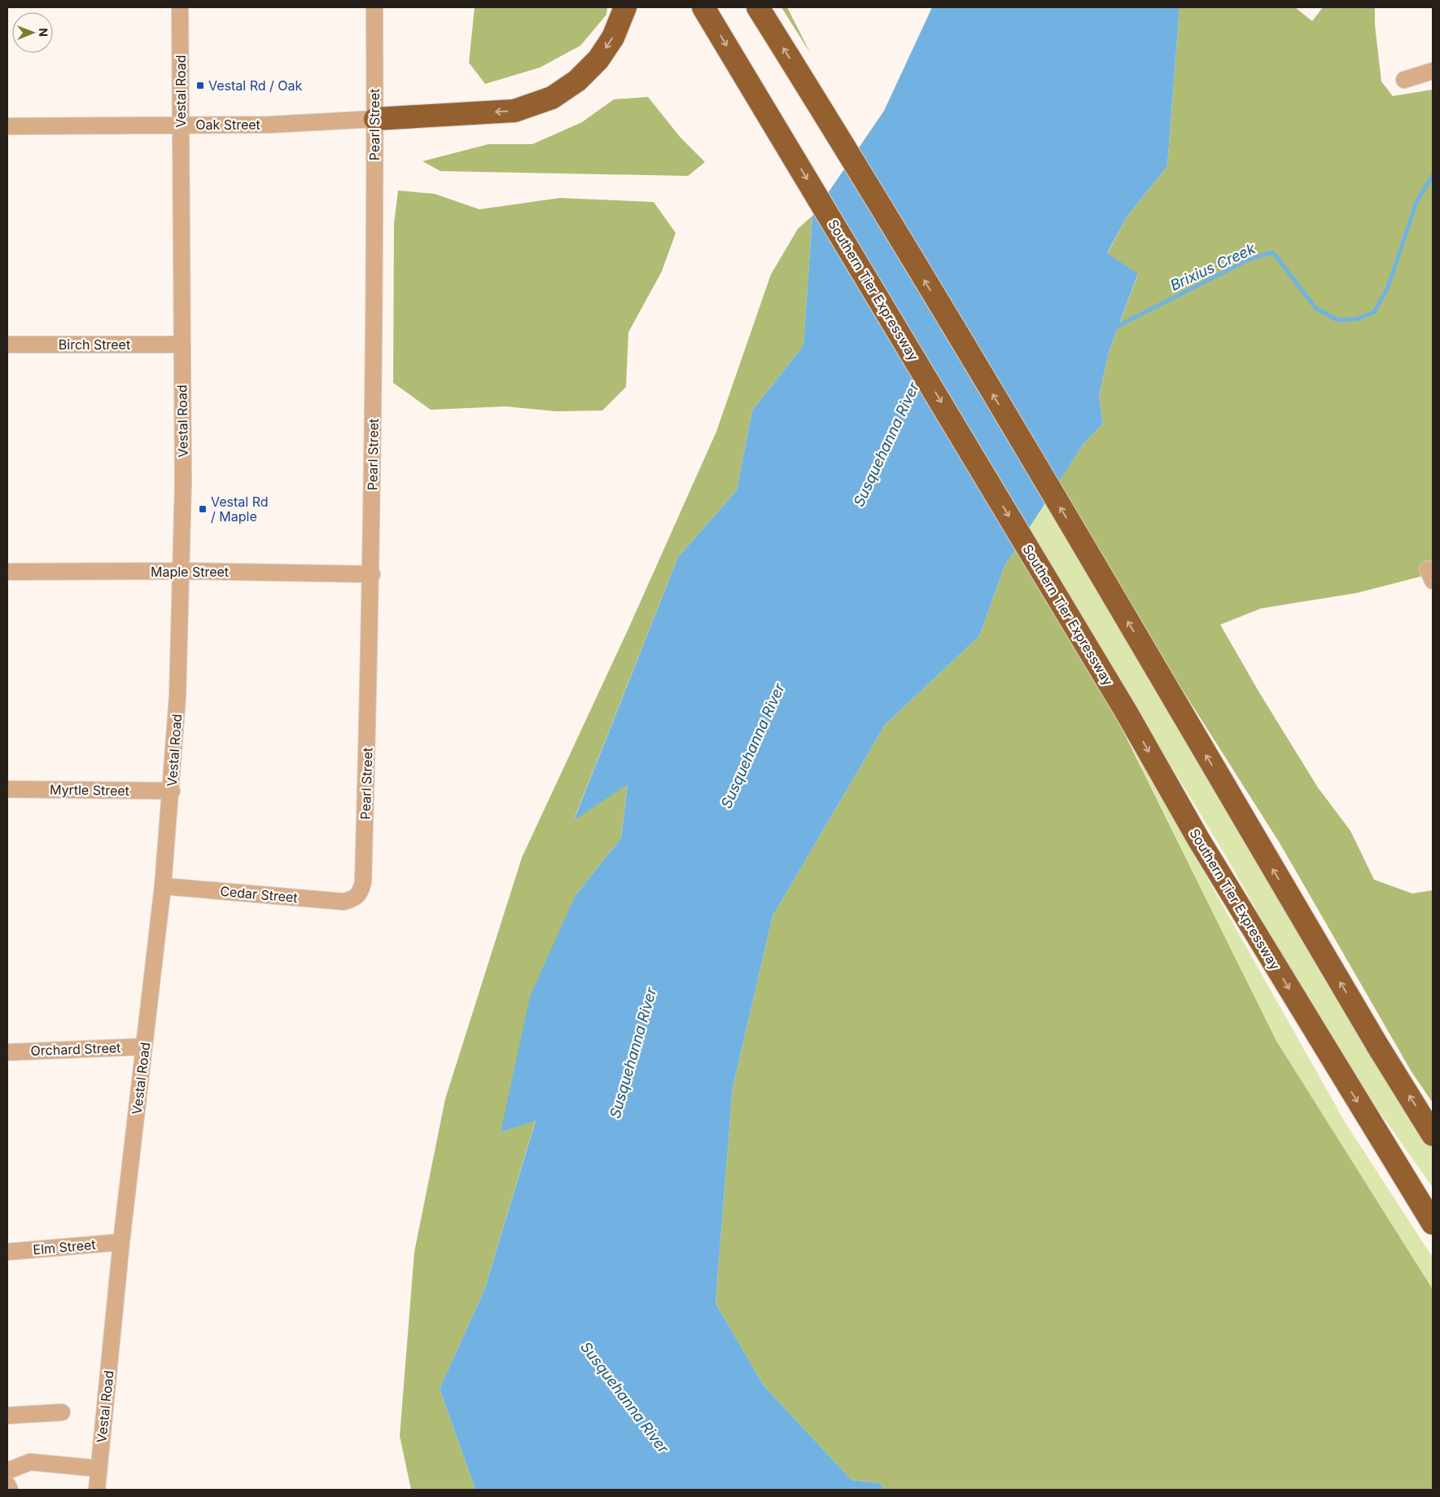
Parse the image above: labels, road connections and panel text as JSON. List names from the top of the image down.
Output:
{
  "streets": {
    "highway": ["Southern Tier Expressway"],
    "street": [
      "Vestal Road",
      "Oak Street",
      "Pearl Street",
      "Birch Street",
      "Maple Street",
      "Myrtle Street",
      "Cedar Street",
      "Orchard Street",
      "Elm Street"
    ]
  },
  "crossings": [
    ["Vestal Road", "Oak Street"],
    ["Vestal Road", "Birch Street"],
    ["Vestal Road", "Maple Street"],
    ["Vestal Road", "Myrtle Street"],
    ["Vestal Road", "Cedar Street"],
    ["Vestal Road", "Orchard Street"],
    ["Vestal Road", "Elm Street"],
    ["Oak Street", "Pearl Street"],
    ["Pearl Street", "Maple Street"],
    ["Pearl Street", "Cedar Street"]
  ],
  "water": ["Brixius Creek", "Susquehanna River"],
  "places": {
    "transit": ["Vestal Rd / Oak", "Vestal Rd / Maple"]
  },
  "north": "right"
}
